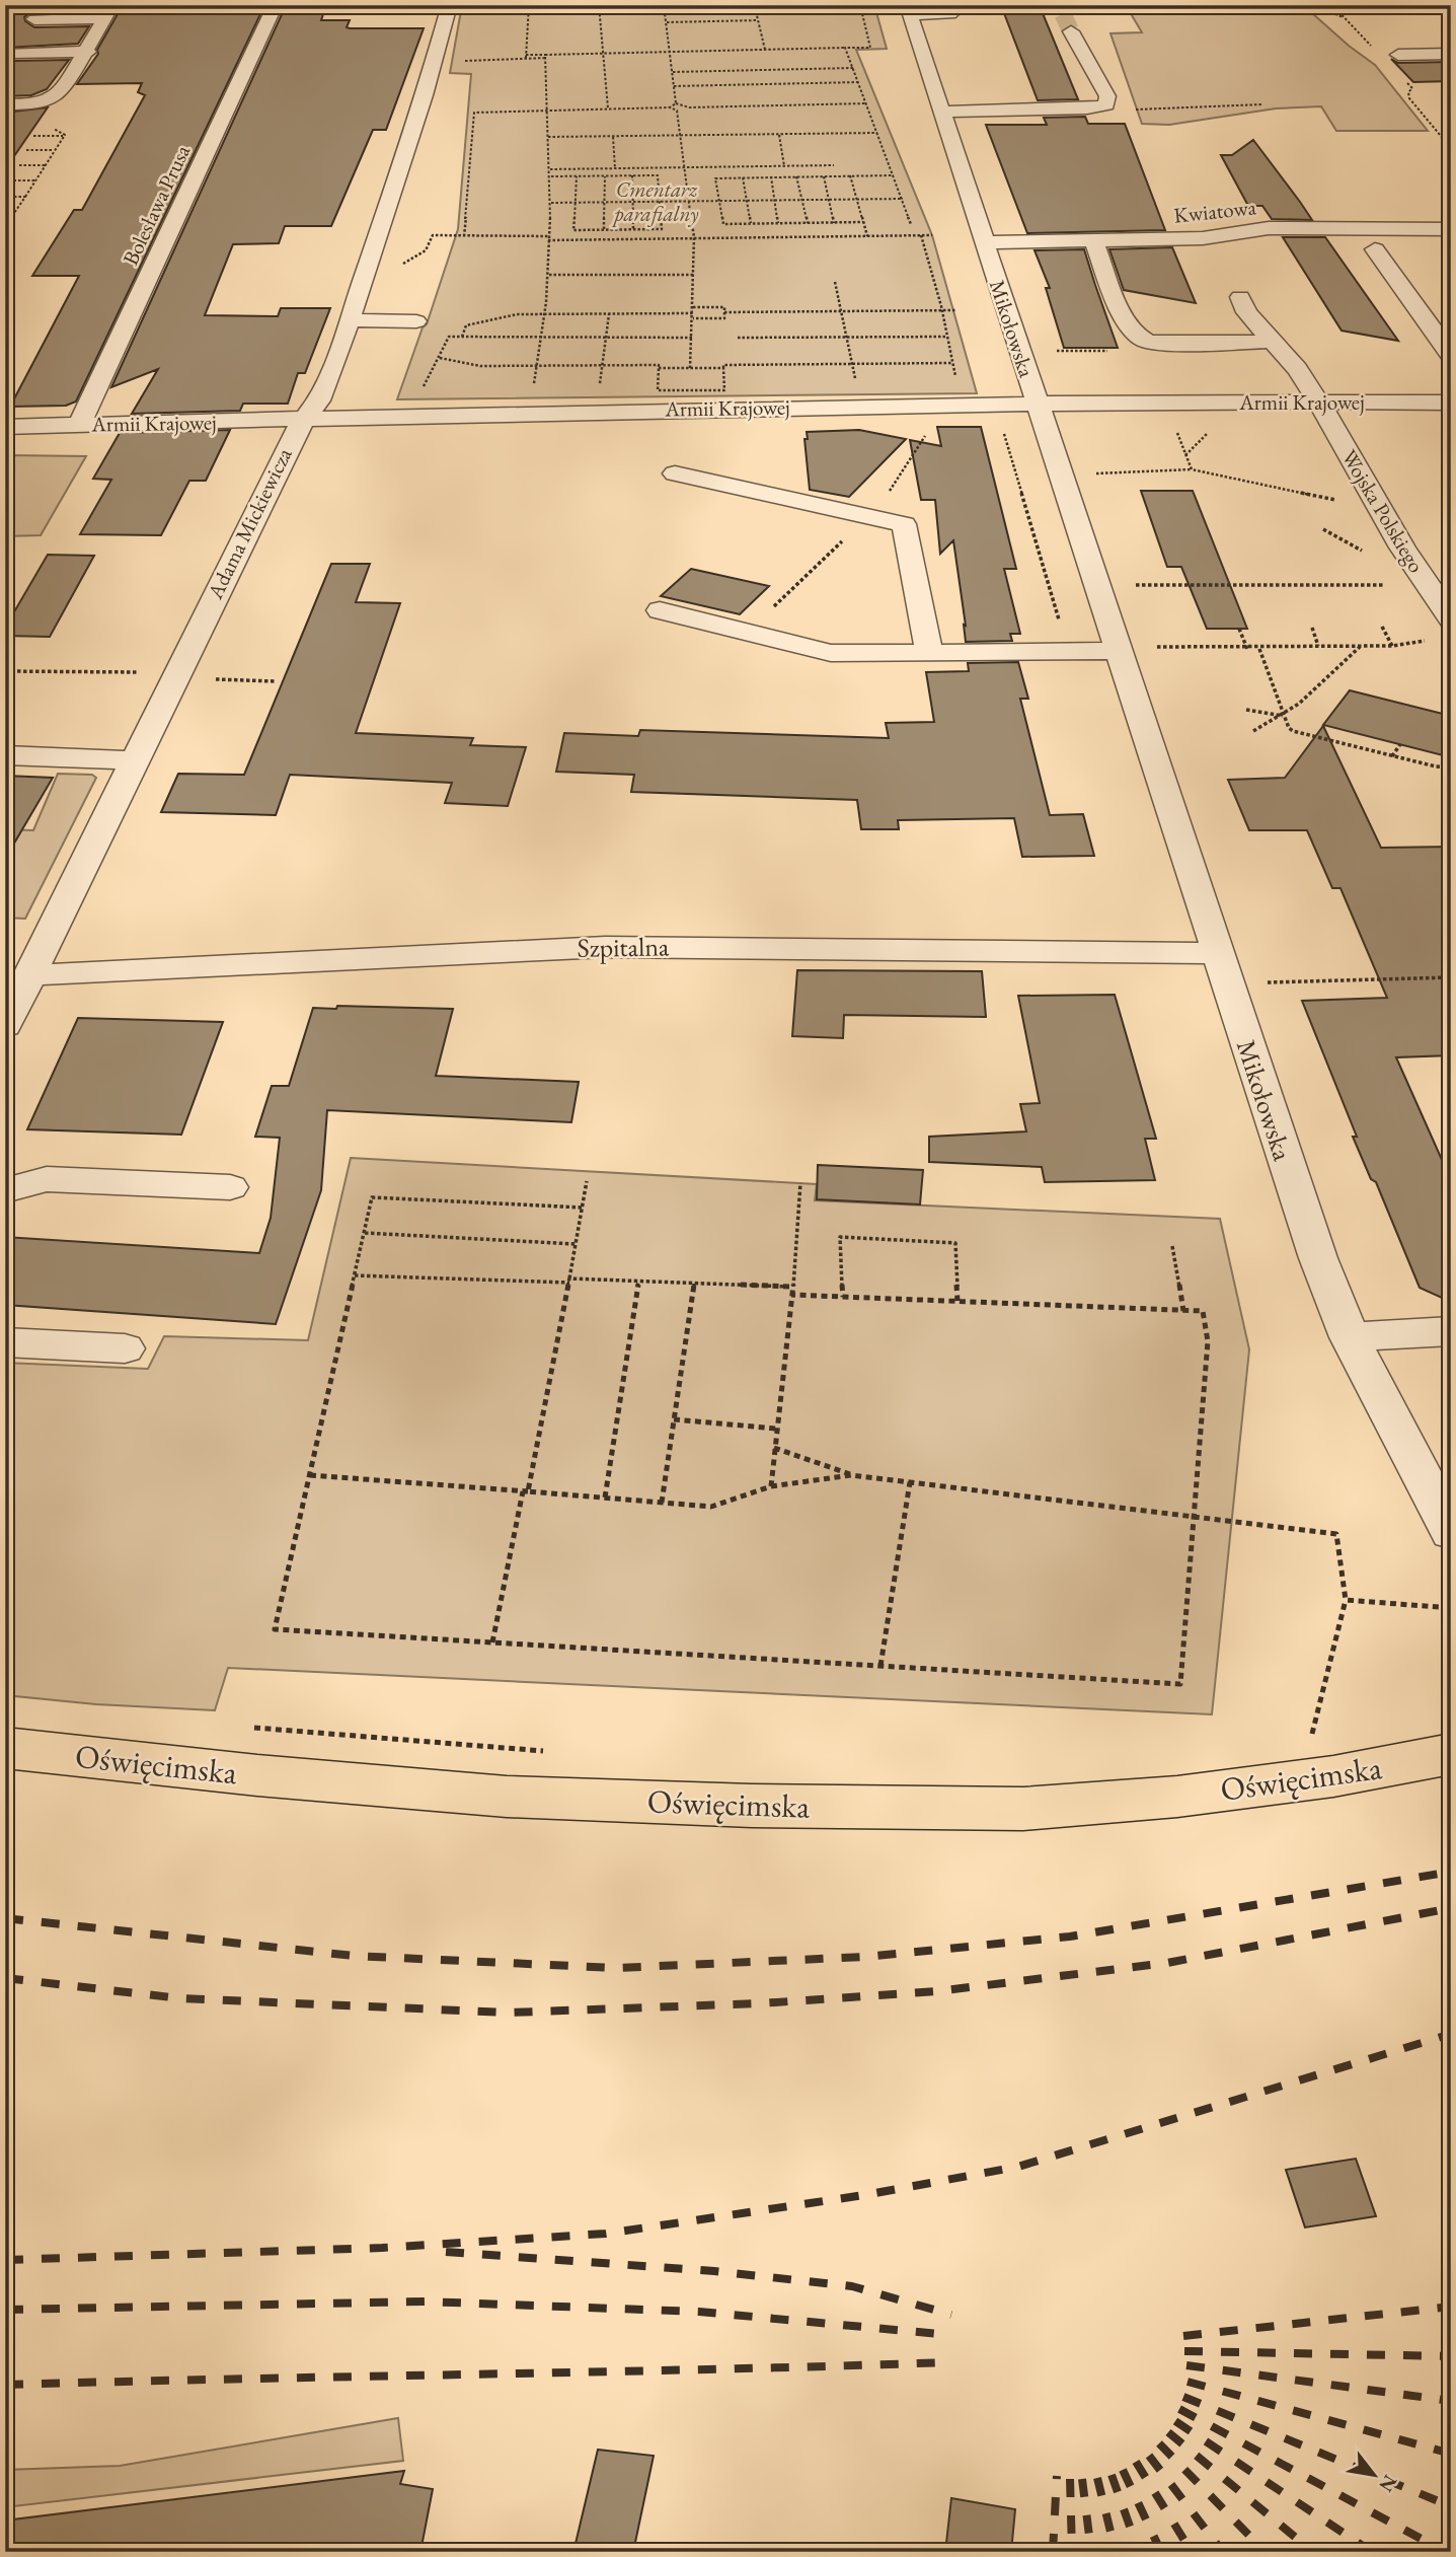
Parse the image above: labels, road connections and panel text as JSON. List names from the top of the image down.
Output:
{
  "streets": {
    "main road": ["Oświęcimska"],
    "street": [
      "Bolesława Prusa",
      "Kwiatowa",
      "Mikołowska",
      "Armii Krajowej",
      "Wojska Polskiego",
      "Adama Mickiewicza",
      "Szpitalna"
    ]
  },
  "crossings": [
    ["Bolesława Prusa", "Armii Krajowej"],
    ["Kwiatowa", "Mikołowska"],
    ["Mikołowska", "Armii Krajowej"],
    ["Mikołowska", "Szpitalna"],
    ["Armii Krajowej", "Wojska Polskiego"],
    ["Armii Krajowej", "Adama Mickiewicza"],
    ["Adama Mickiewicza", "Szpitalna"]
  ],
  "parks": ["Cmentarz parafialny"],
  "north": "bottom right"
}
